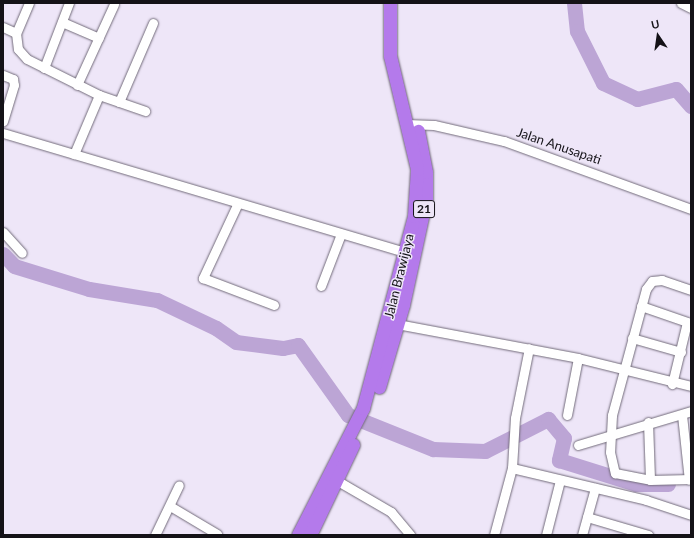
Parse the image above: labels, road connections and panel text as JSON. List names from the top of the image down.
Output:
{
  "streets": {
    "highway": ["21", "Jalan Brawijaya"],
    "street": ["Jalan Anusapati"]
  },
  "crossings": [
    ["Jalan Anusapati", "Jalan Brawijaya"]
  ],
  "north": "top"
}
